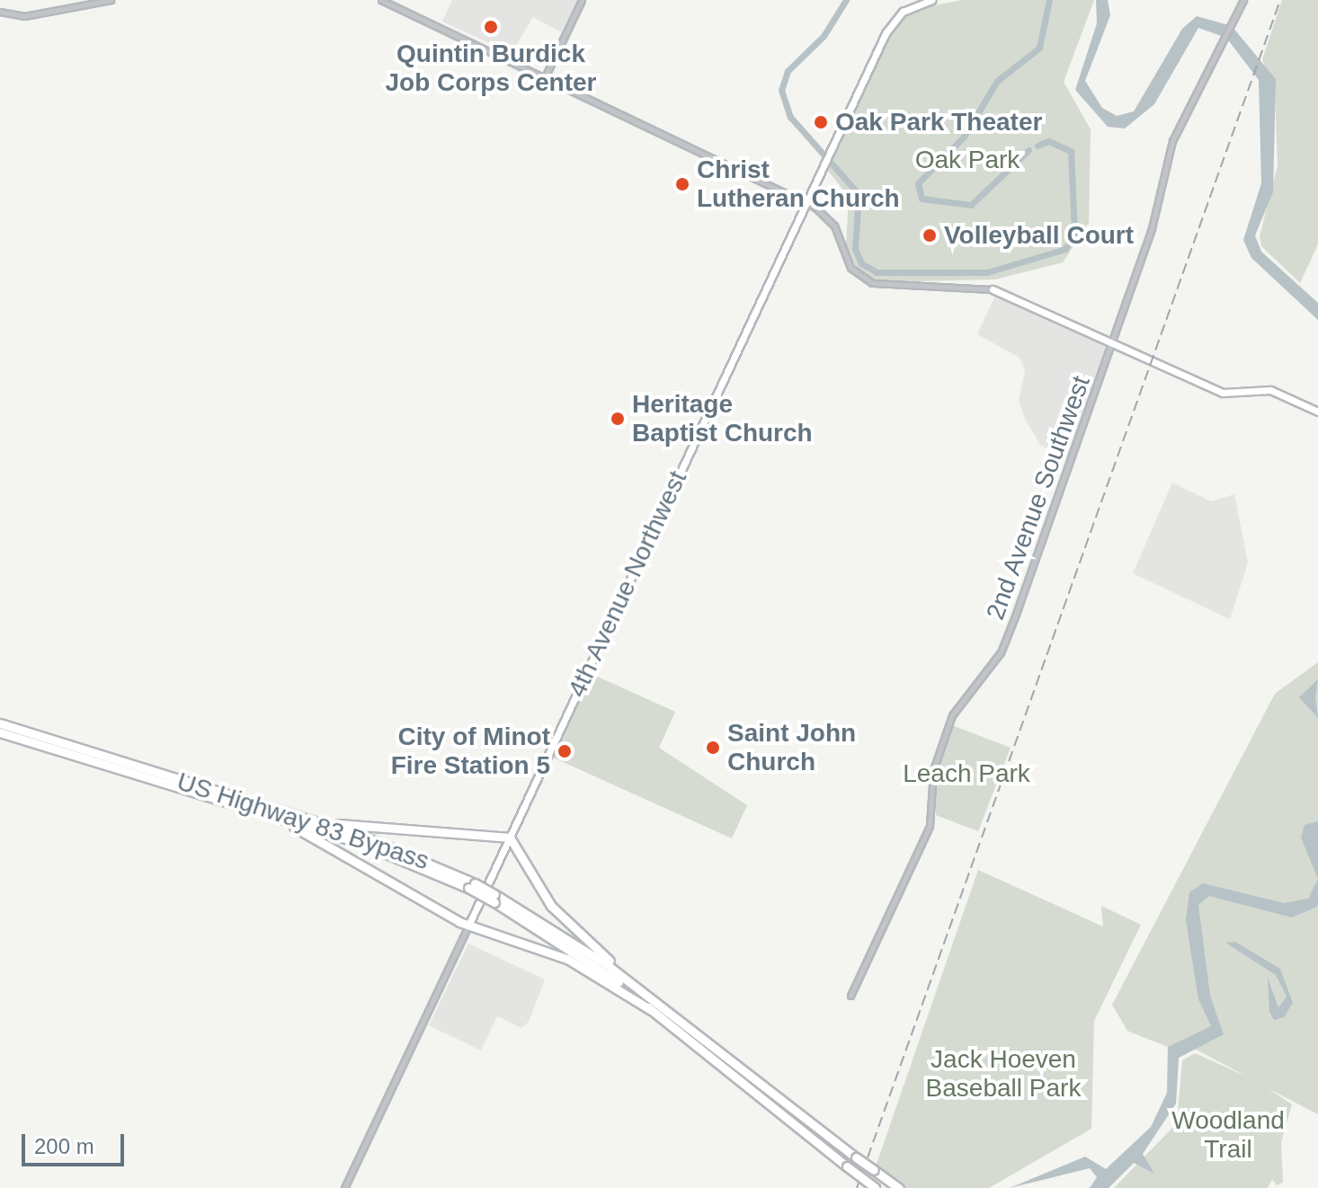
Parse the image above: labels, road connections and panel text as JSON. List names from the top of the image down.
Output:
{
  "streets": {
    "highway": ["US Highway 83 Bypass"],
    "main road": ["4th Avenue Northwest"],
    "street": ["2nd Avenue Southwest"]
  },
  "parks": [
    "Oak Park",
    "Leach Park",
    "Jack Hoeven Baseball Park",
    "Woodland Trail"
  ],
  "places": [
    "Quintin Burdick Job Corps Center",
    "Oak Park Theater",
    "Christ Lutheran Church",
    "Volleyball Court",
    "Heritage Baptist Church",
    "Saint John Church",
    "City of Minot Fire Station 5"
  ],
  "scale_bar": "200 m"
}
